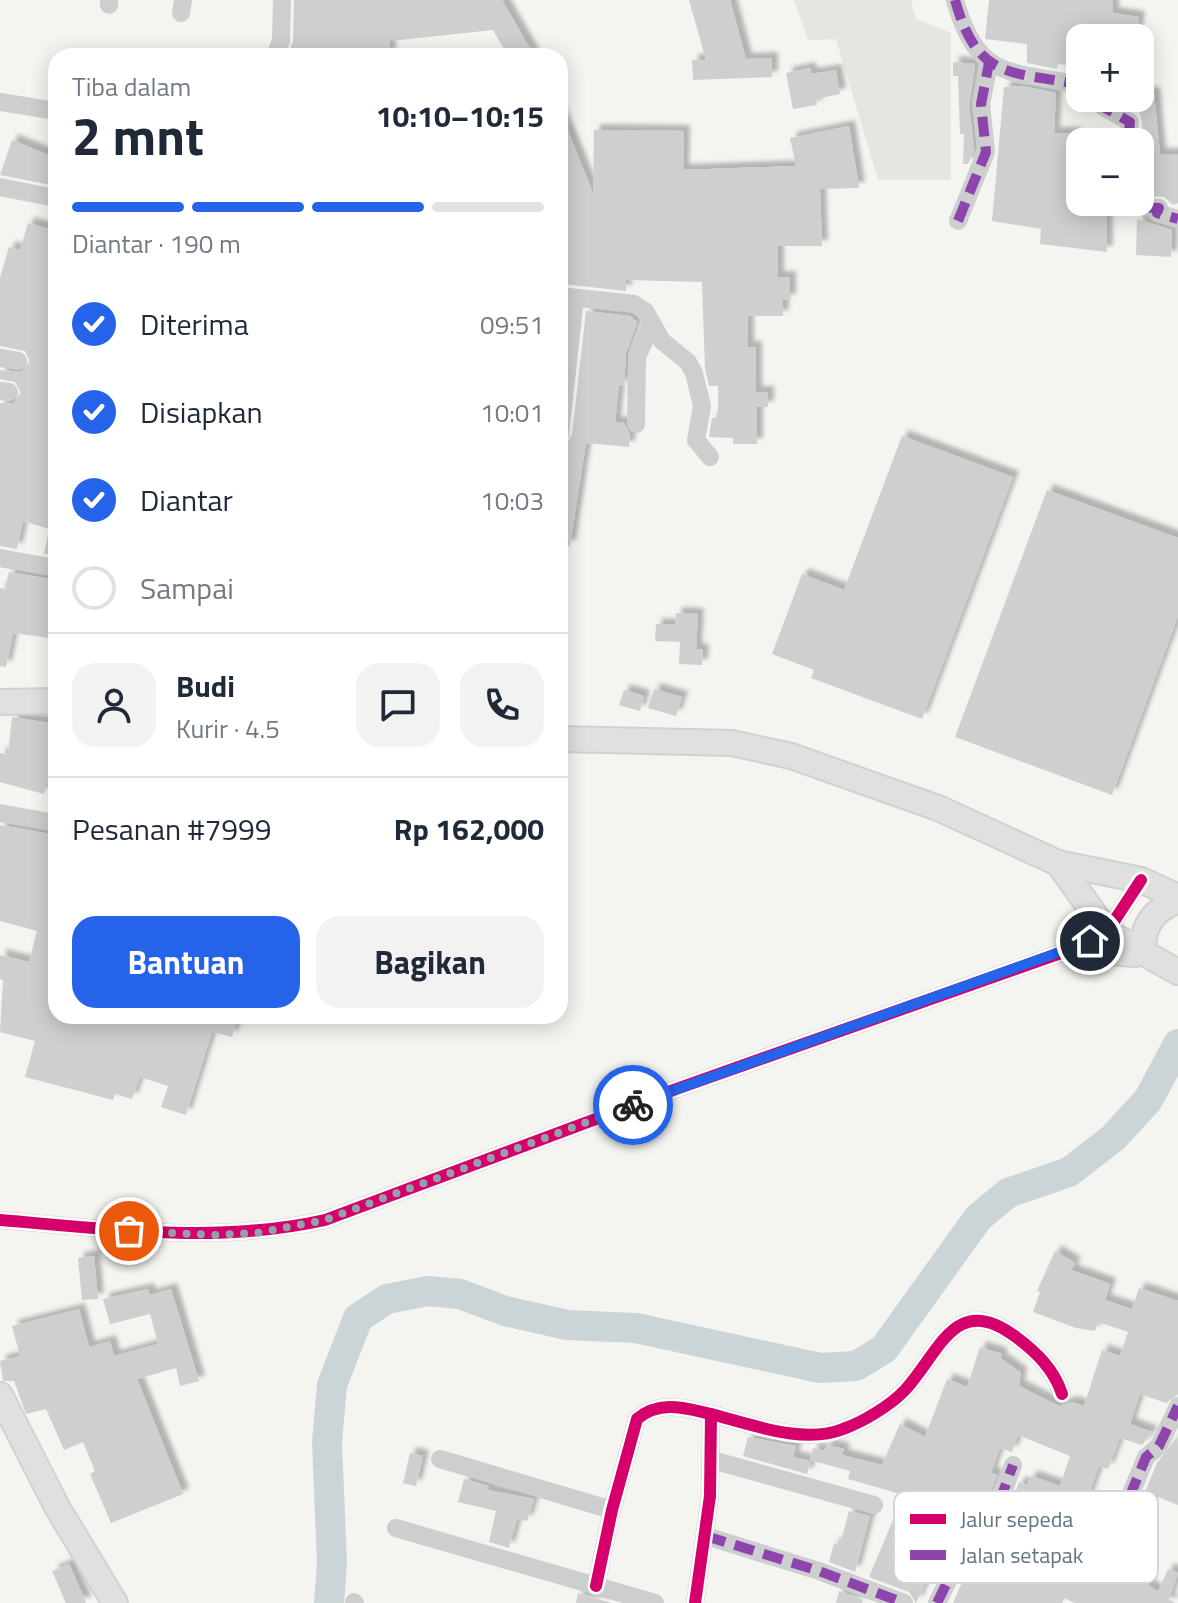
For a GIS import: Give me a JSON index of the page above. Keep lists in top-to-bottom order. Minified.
{"legend":["Jalur sepeda","Jalan setapak"],"page":{"map_buttons":["+","−"],"heading":["2 mnt","Tiba dalam","10:10–10:15"],"panel":["Budi","Kurir · 4.5","Pesanan #7999","Rp 162,000"],"bar":"Diantar · 190 m","list":[["Diterima","09:51"],["Disiapkan","10:01"],["Diantar","10:03"],"Sampai"],"buttons":["Bantuan","Bagikan"]}}
